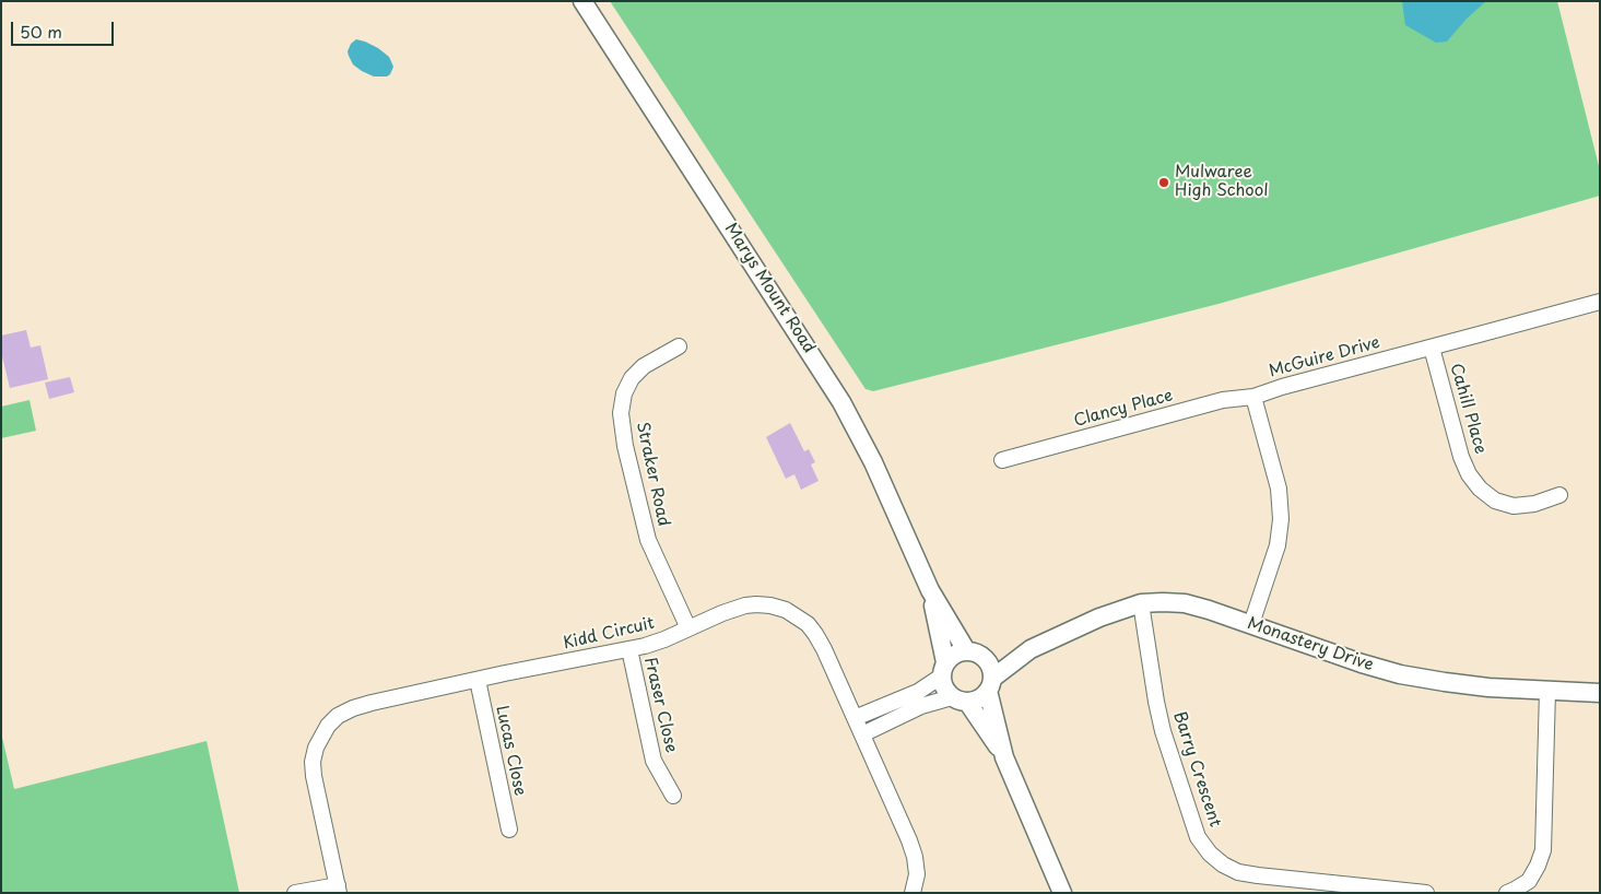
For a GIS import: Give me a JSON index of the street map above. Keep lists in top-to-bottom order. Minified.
{"streets":{"street":["Marys Mount Road","McGuire Drive","Clancy Place","Cahill Place","Straker Road","Kidd Circuit","Monastery Drive","Fraser Close","Lucas Close","Barry Crescent"]},"crossings":[["Marys Mount Road","Monastery Drive"],["McGuire Drive","Clancy Place"],["McGuire Drive","Cahill Place"],["McGuire Drive","Monastery Drive"],["Straker Road","Kidd Circuit"],["Kidd Circuit","Fraser Close"],["Kidd Circuit","Lucas Close"],["Monastery Drive","Barry Crescent"]],"places":["Mulwaree High School"],"scale_bar":"50 m"}
